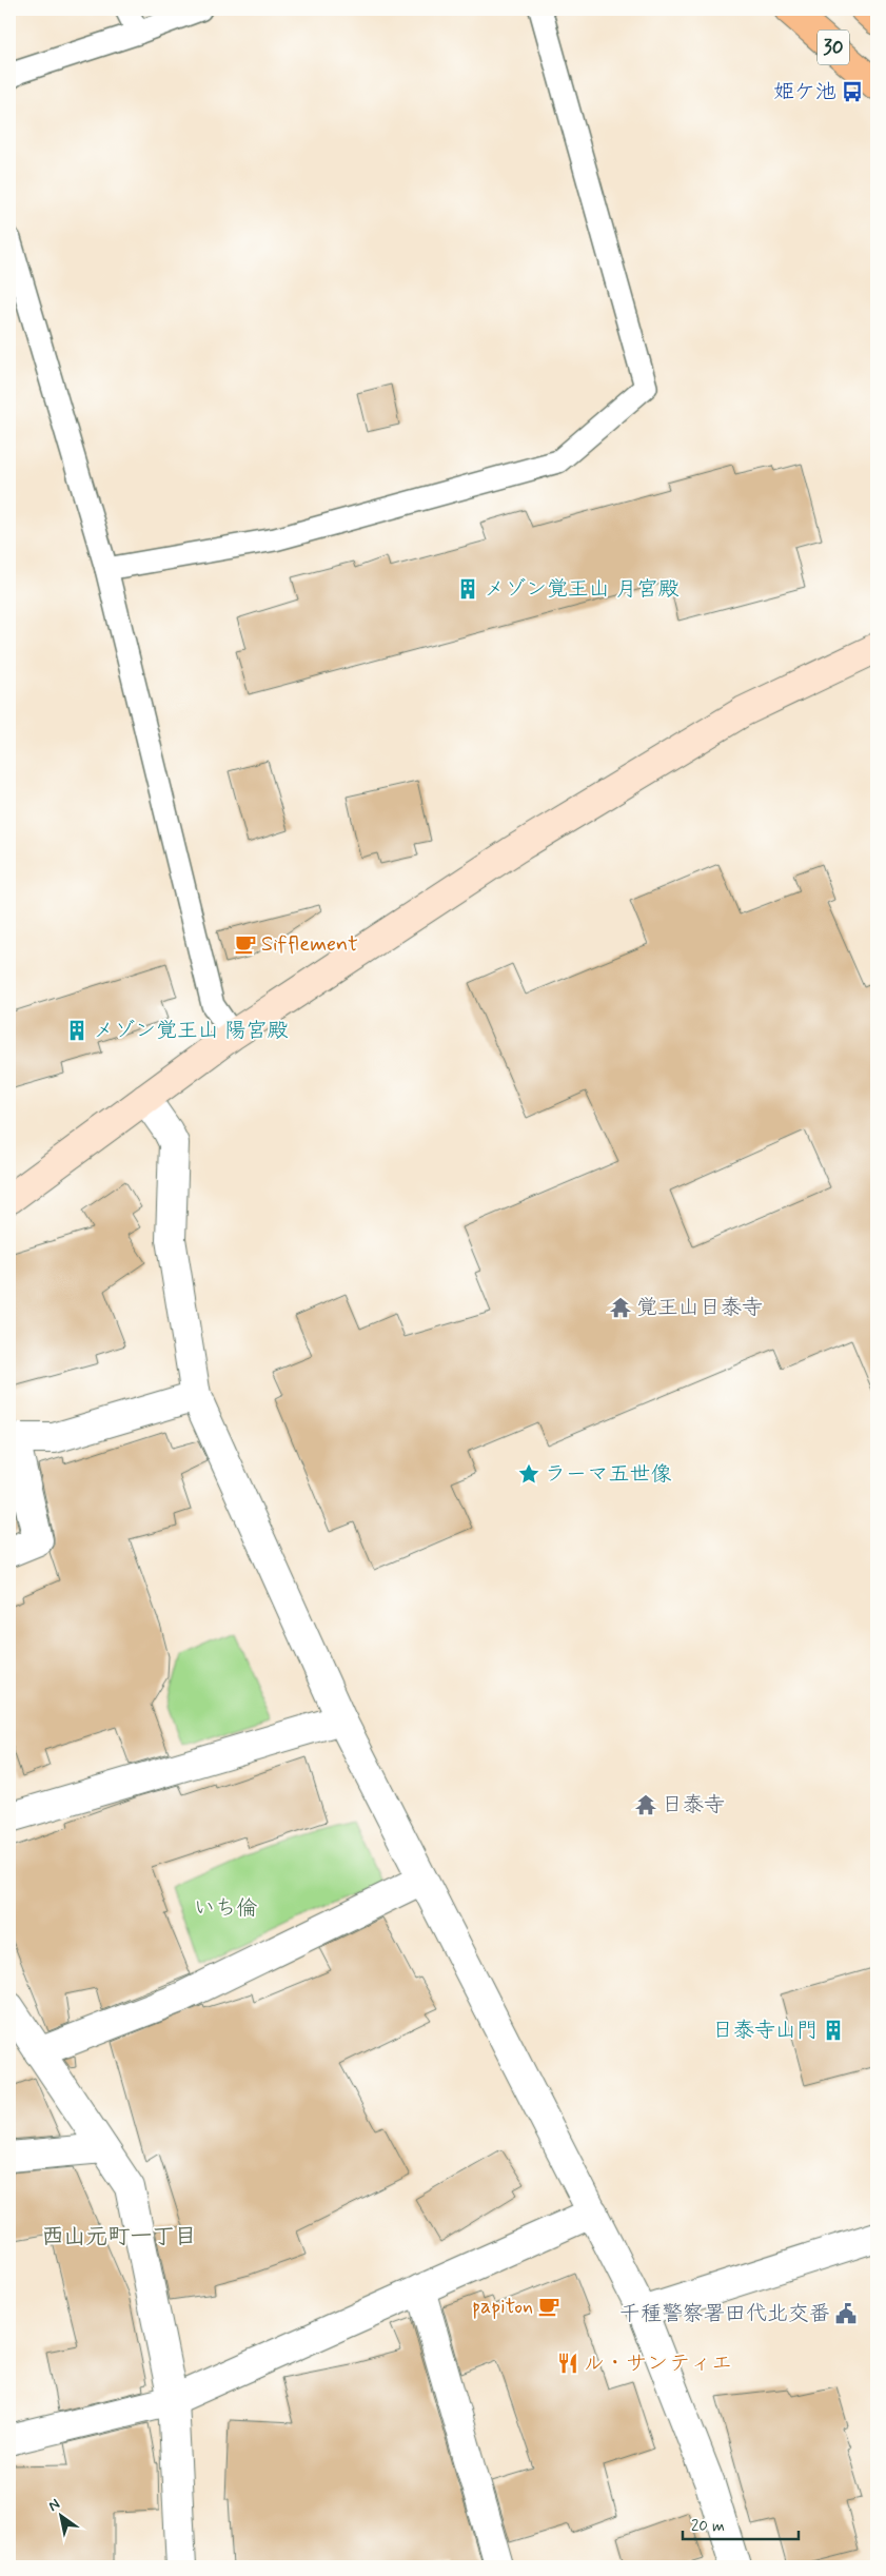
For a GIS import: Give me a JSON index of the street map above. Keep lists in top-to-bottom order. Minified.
{"streets":{"main road":["30"]},"districts":["西山元町一丁目"],"parks":["いち倫"],"places":{"bus stop":["姫ケ池"],"building":["メゾン覚王山 月宮殿","メゾン覚王山 陽宮殿","日泰寺山門"],"cafe":["Sifflement","papiton"],"temple":["覚王山日泰寺","日泰寺"],"place":["ラーマ五世像"],"public building":["千種警察署田代北交番"],"restaurant":["ル・サンティエ"]},"scale_bar":"20 m","north":"top left"}
